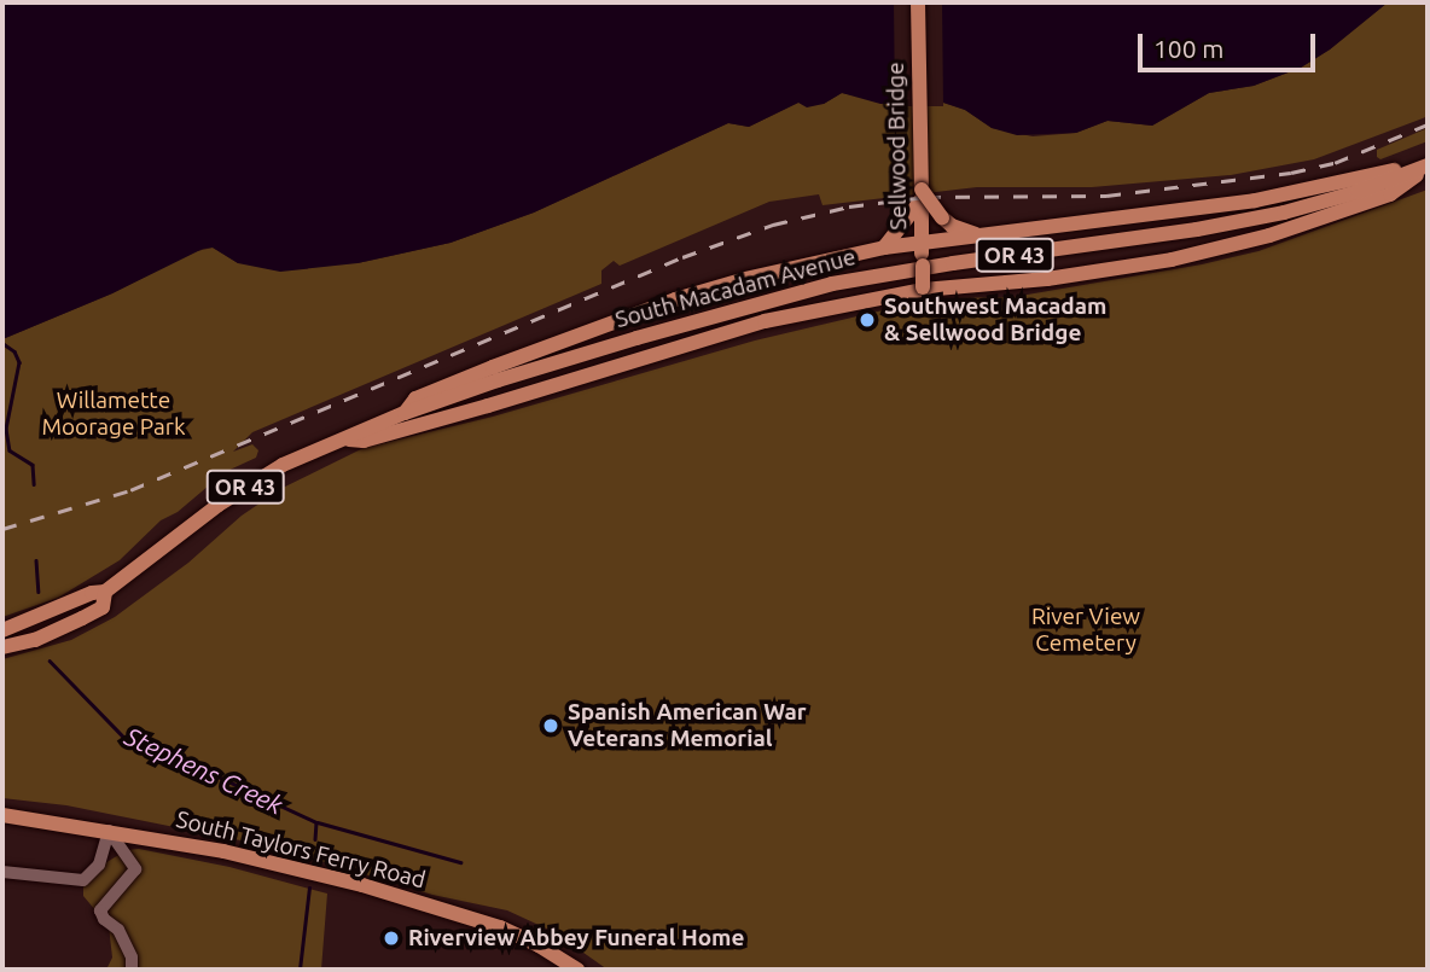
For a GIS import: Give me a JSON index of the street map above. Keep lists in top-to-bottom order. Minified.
{"streets":{"main road":["Sellwood Bridge","OR 43","South Macadam Avenue","South Taylors Ferry Road"]},"water":["Stephens Creek"],"parks":["Willamette Moorage Park","River View Cemetery"],"places":["Southwest Macadam & Sellwood Bridge","Spanish American War Veterans Memorial","Riverview Abbey Funeral Home"],"scale_bar":"100 m"}
